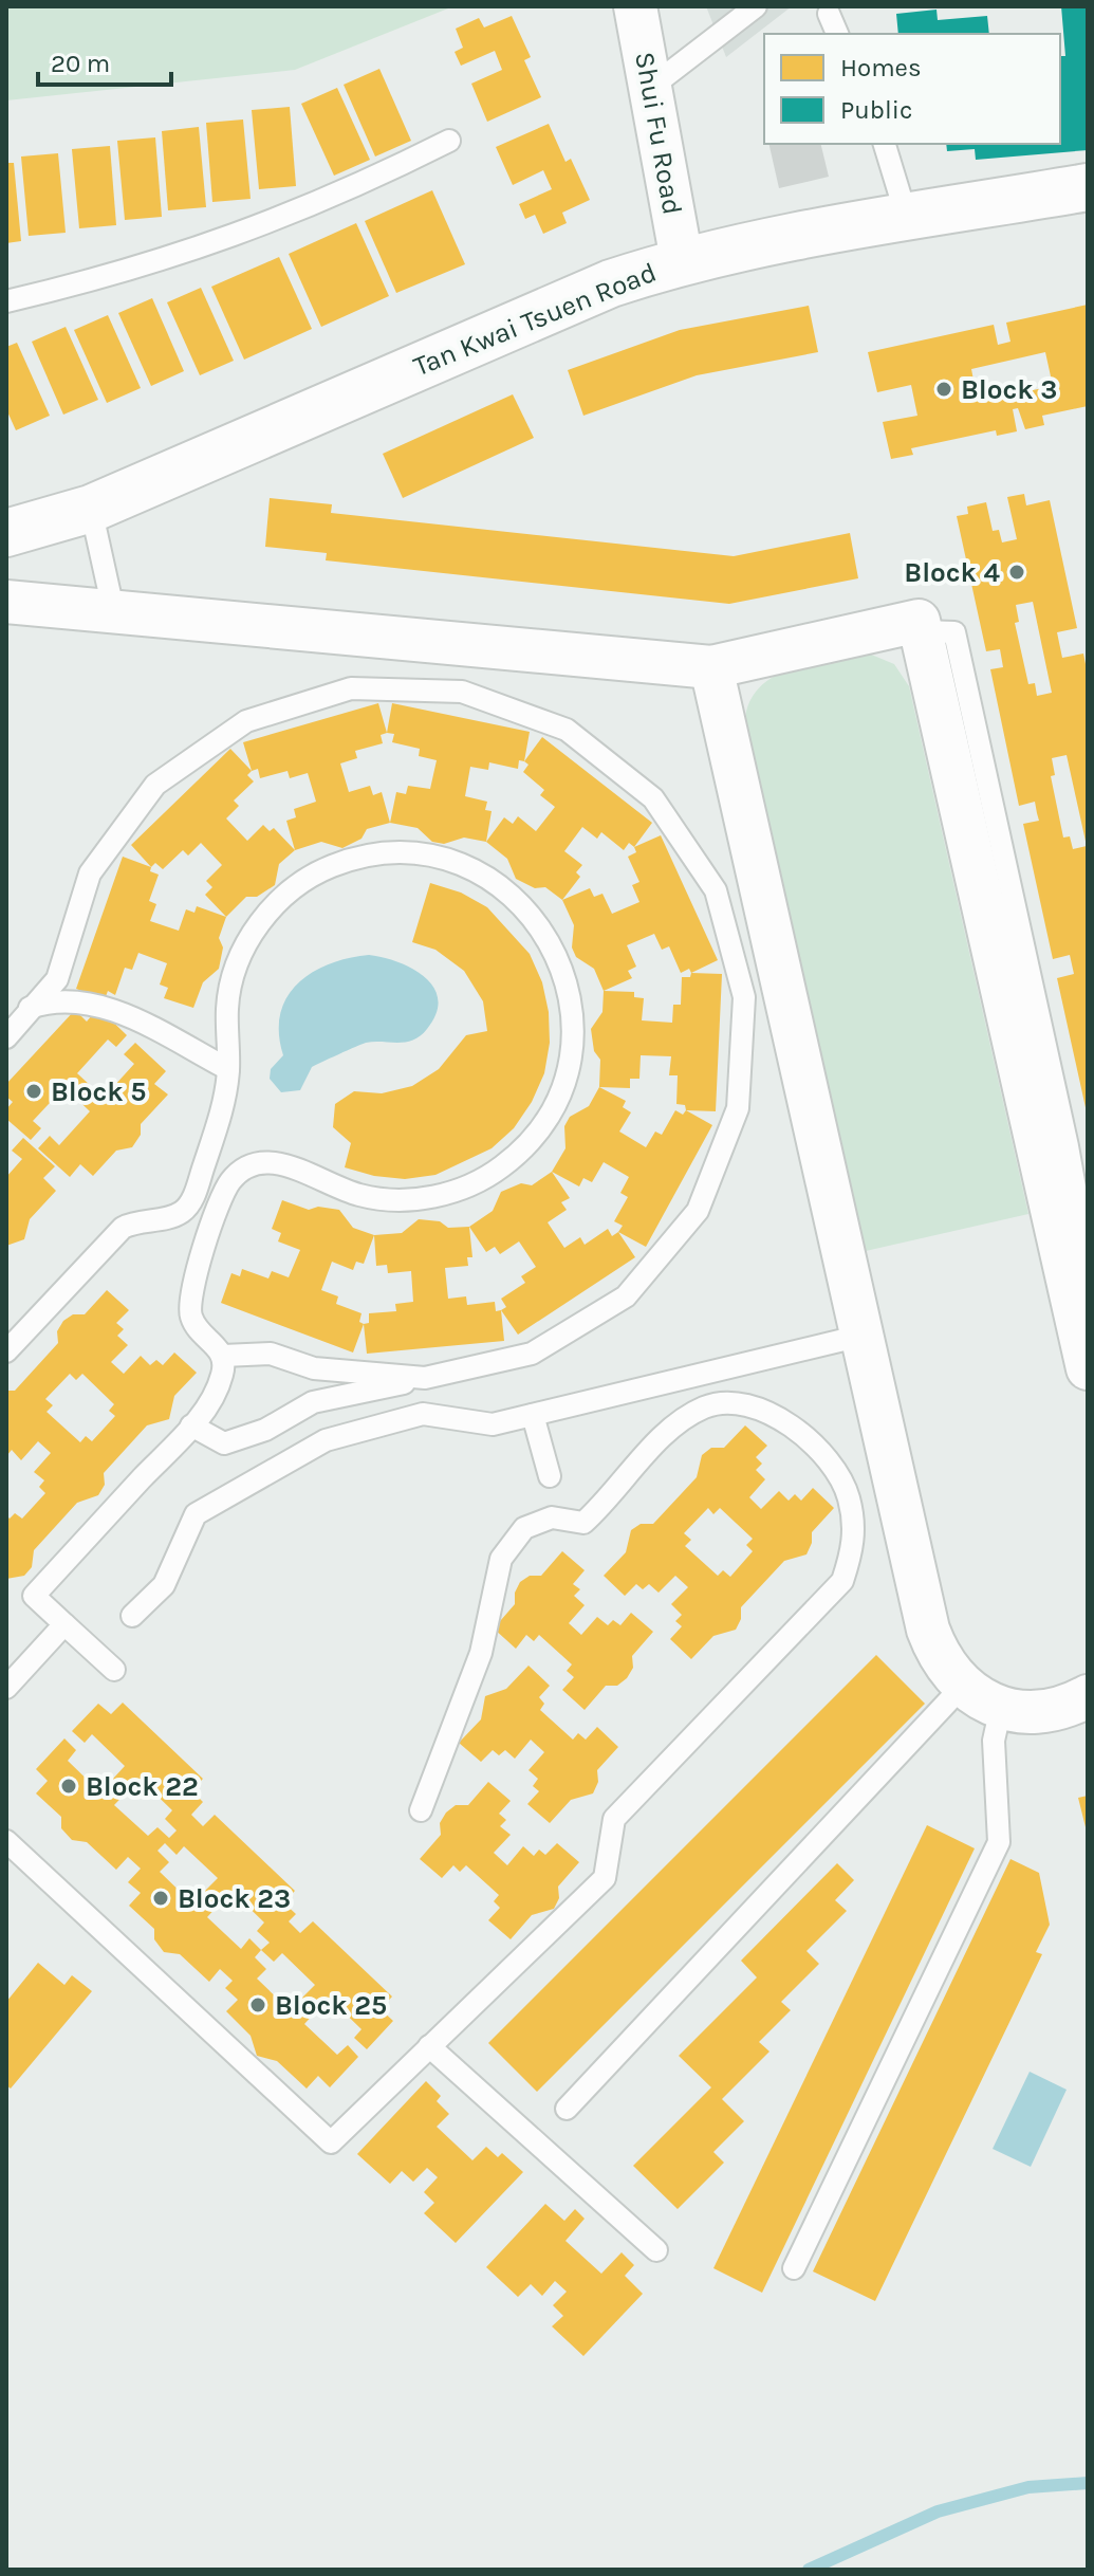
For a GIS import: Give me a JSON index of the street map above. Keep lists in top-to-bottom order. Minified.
{"streets":{"street":["Shui Fu Road","Tan Kwai Tsuen Road"]},"crossings":[["Shui Fu Road","Tan Kwai Tsuen Road"]],"places":["Block 3","Block 4","Block 5","Block 22","Block 23","Block 25"],"legend":["Homes","Public"],"scale_bar":"20 m"}
